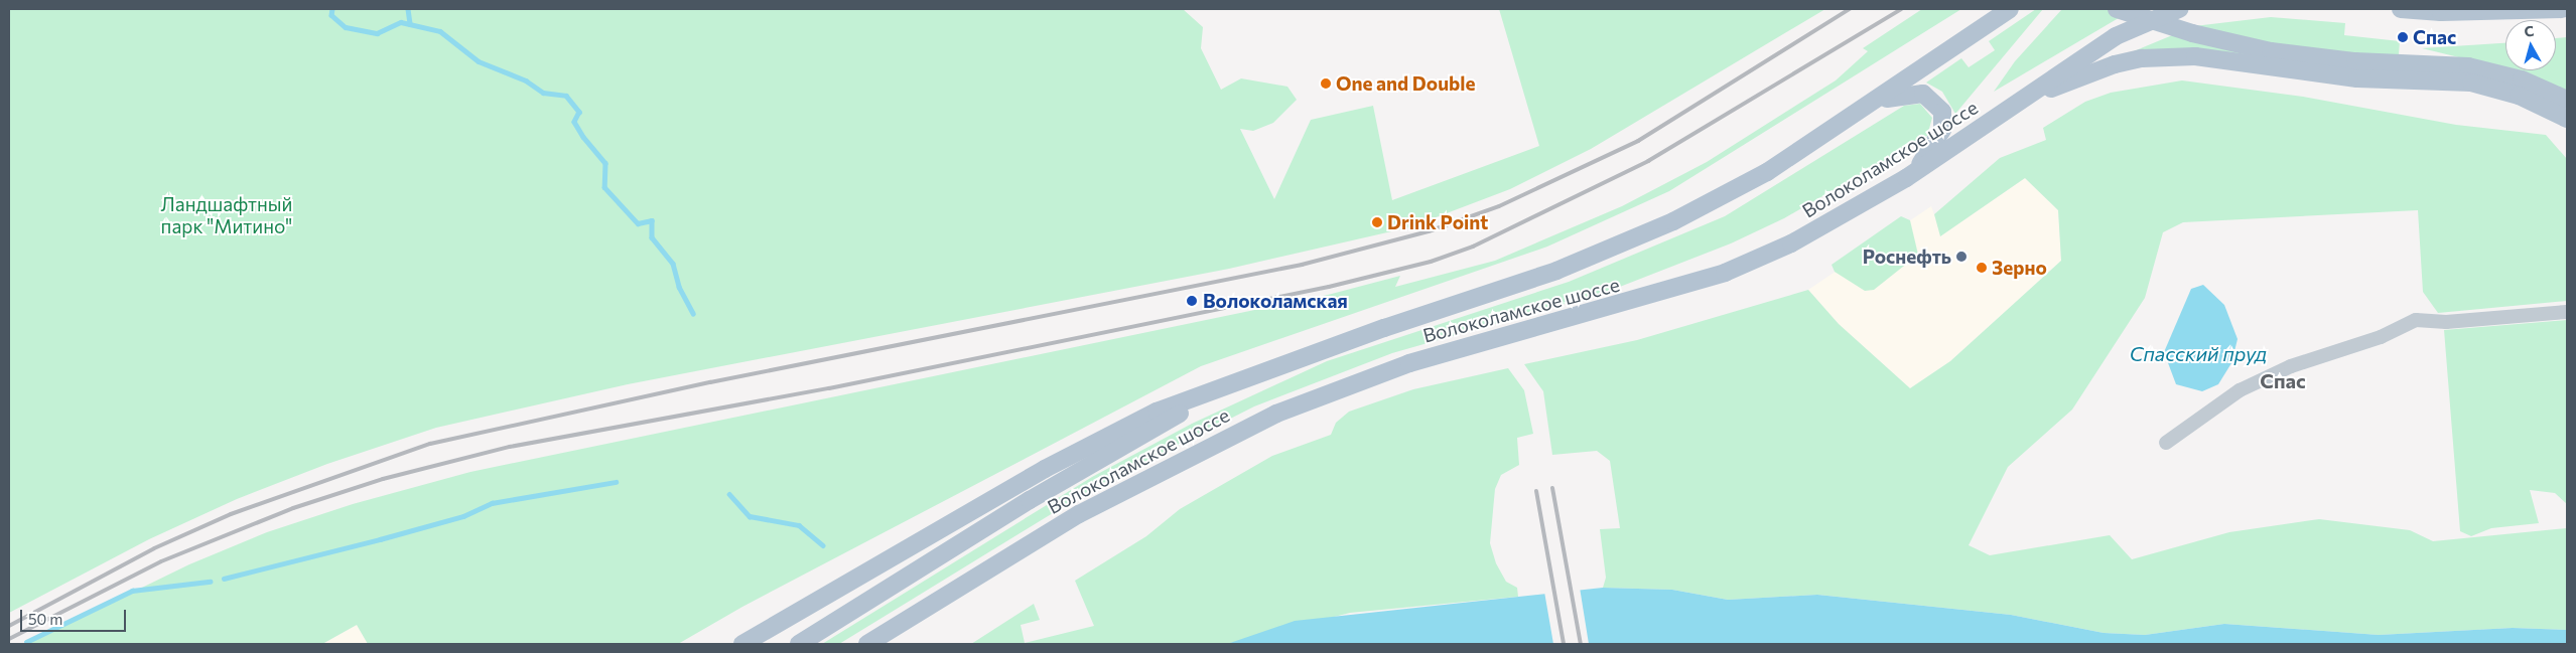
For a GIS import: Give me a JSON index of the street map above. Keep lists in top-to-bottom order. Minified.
{"streets":{"main road":["Волоколамское шоссе"]},"districts":["Спас"],"water":["Спасский пруд"],"parks":["Ландшафтный парк \"Митино\""],"places":["Спас","One and Double","Drink Point","Роснефть","Зерно","Волоколамская"],"scale_bar":"50 m","north":"top"}
